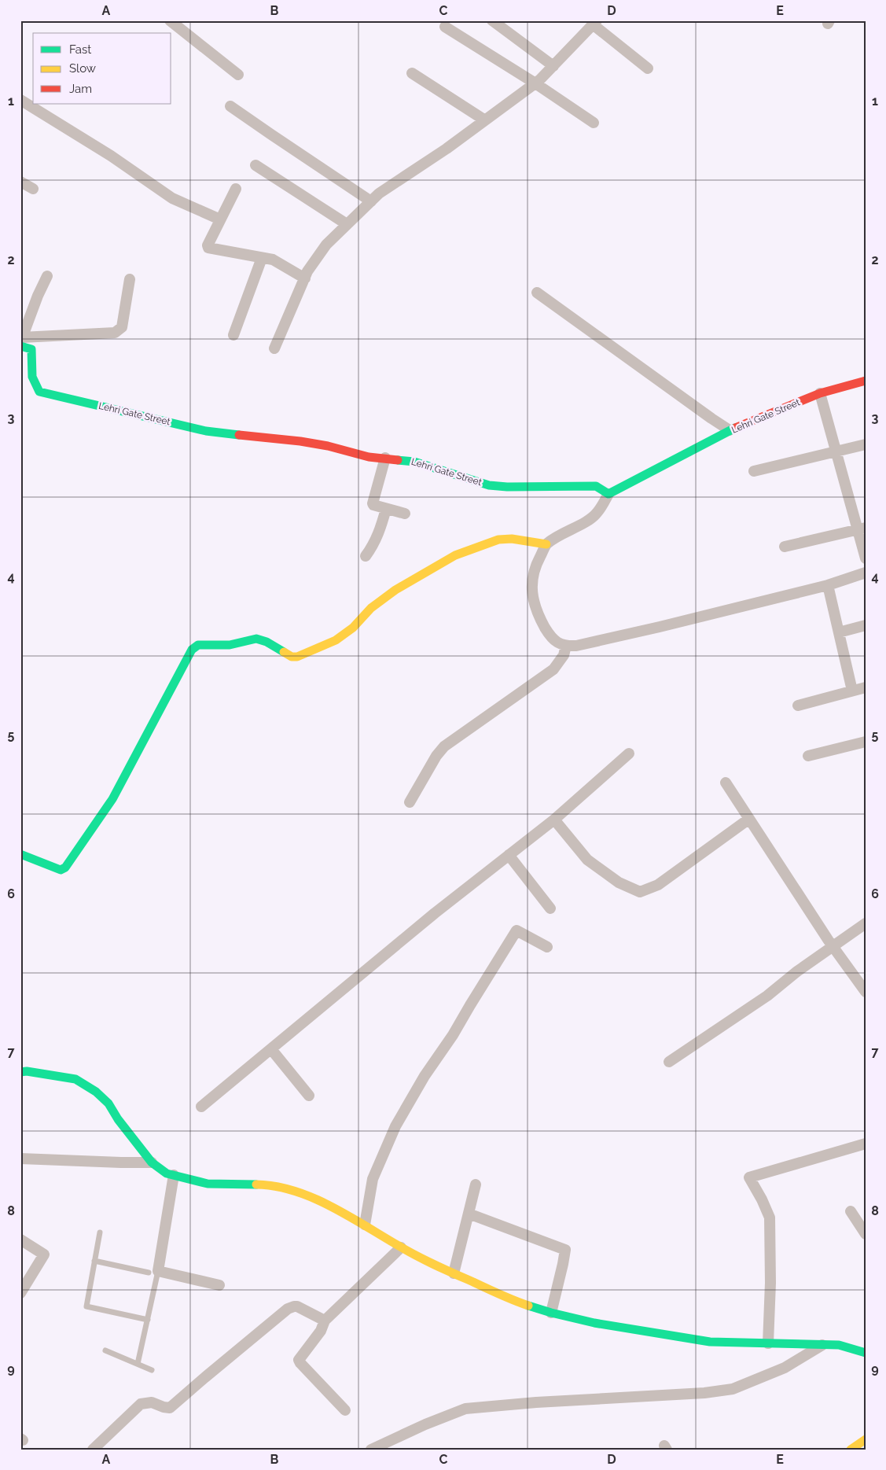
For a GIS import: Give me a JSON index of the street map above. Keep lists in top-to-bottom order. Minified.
{"streets":{"street":["Lehri Gate Street"]},"legend":["Fast","Slow","Jam"],"grid":{"columns":["A","B","C","D","E"],"rows":["1","2","3","4","5","6","7","8","9"]}}
